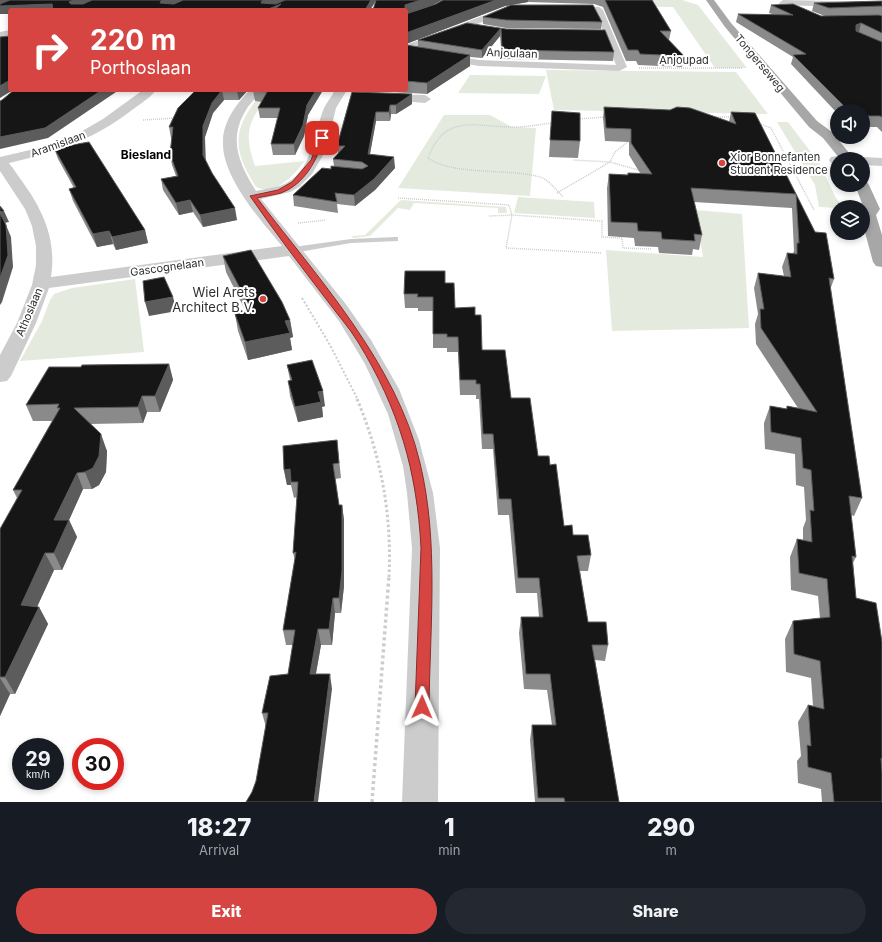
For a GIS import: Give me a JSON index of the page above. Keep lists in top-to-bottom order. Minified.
{"streets":{"main road":["Tongerseweg"],"street":["Anjoulaan","Aramislaan","Gascognelaan","Athoslaan"],"path":["Anjoupad"]},"crossings":[["Anjoulaan","Anjoupad"],["Aramislaan","Athoslaan"],["Gascognelaan","Athoslaan"]],"districts":["Biesland"],"places":["Xior Bonnefanten Student Residence","Wiel Arets Architect B.V."],"page":{"turn":["220 m","Porthoslaan"],"speed":"29 km/h","limit":"30","eta":["18:27","Arrival","1","min","290","m"],"buttons":["Exit","Share"]}}
